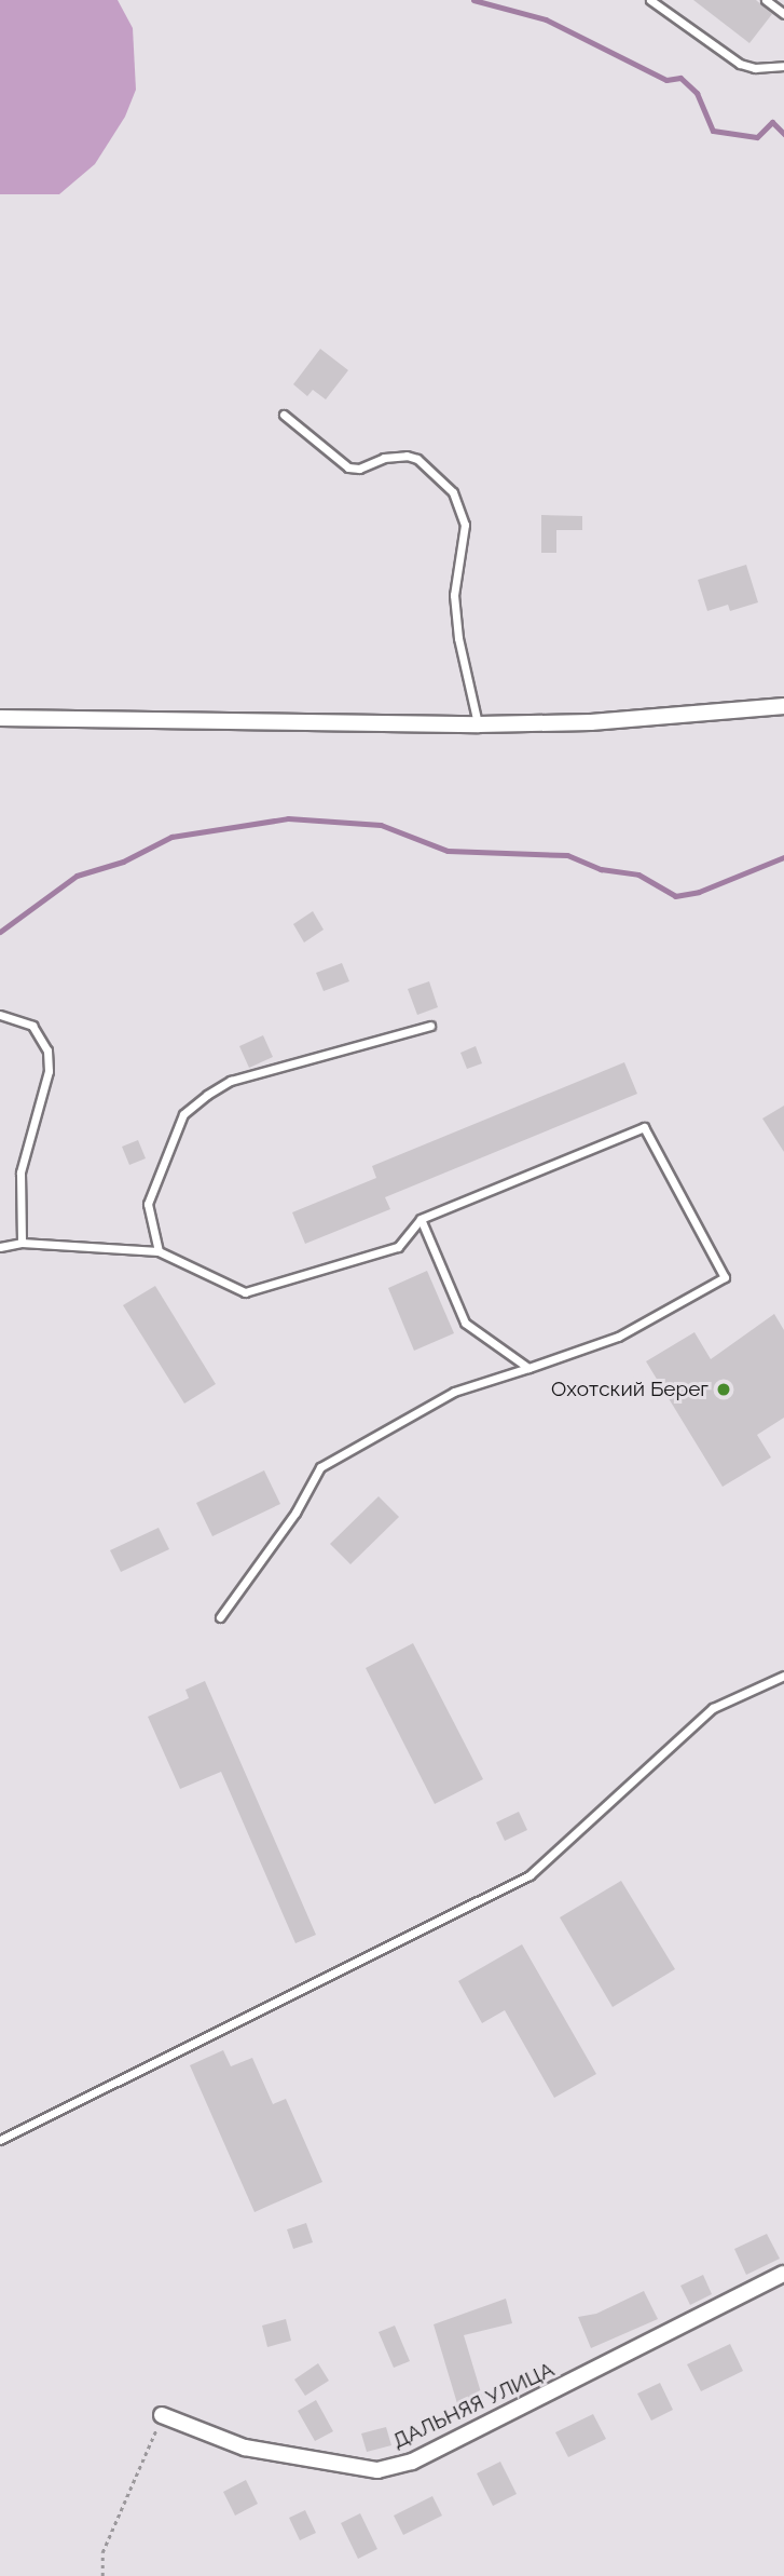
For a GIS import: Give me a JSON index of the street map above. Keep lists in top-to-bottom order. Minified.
{"streets":{"street":["ДАЛЬНЯЯ УЛИЦА"]},"places":["Охотский Берег"]}
